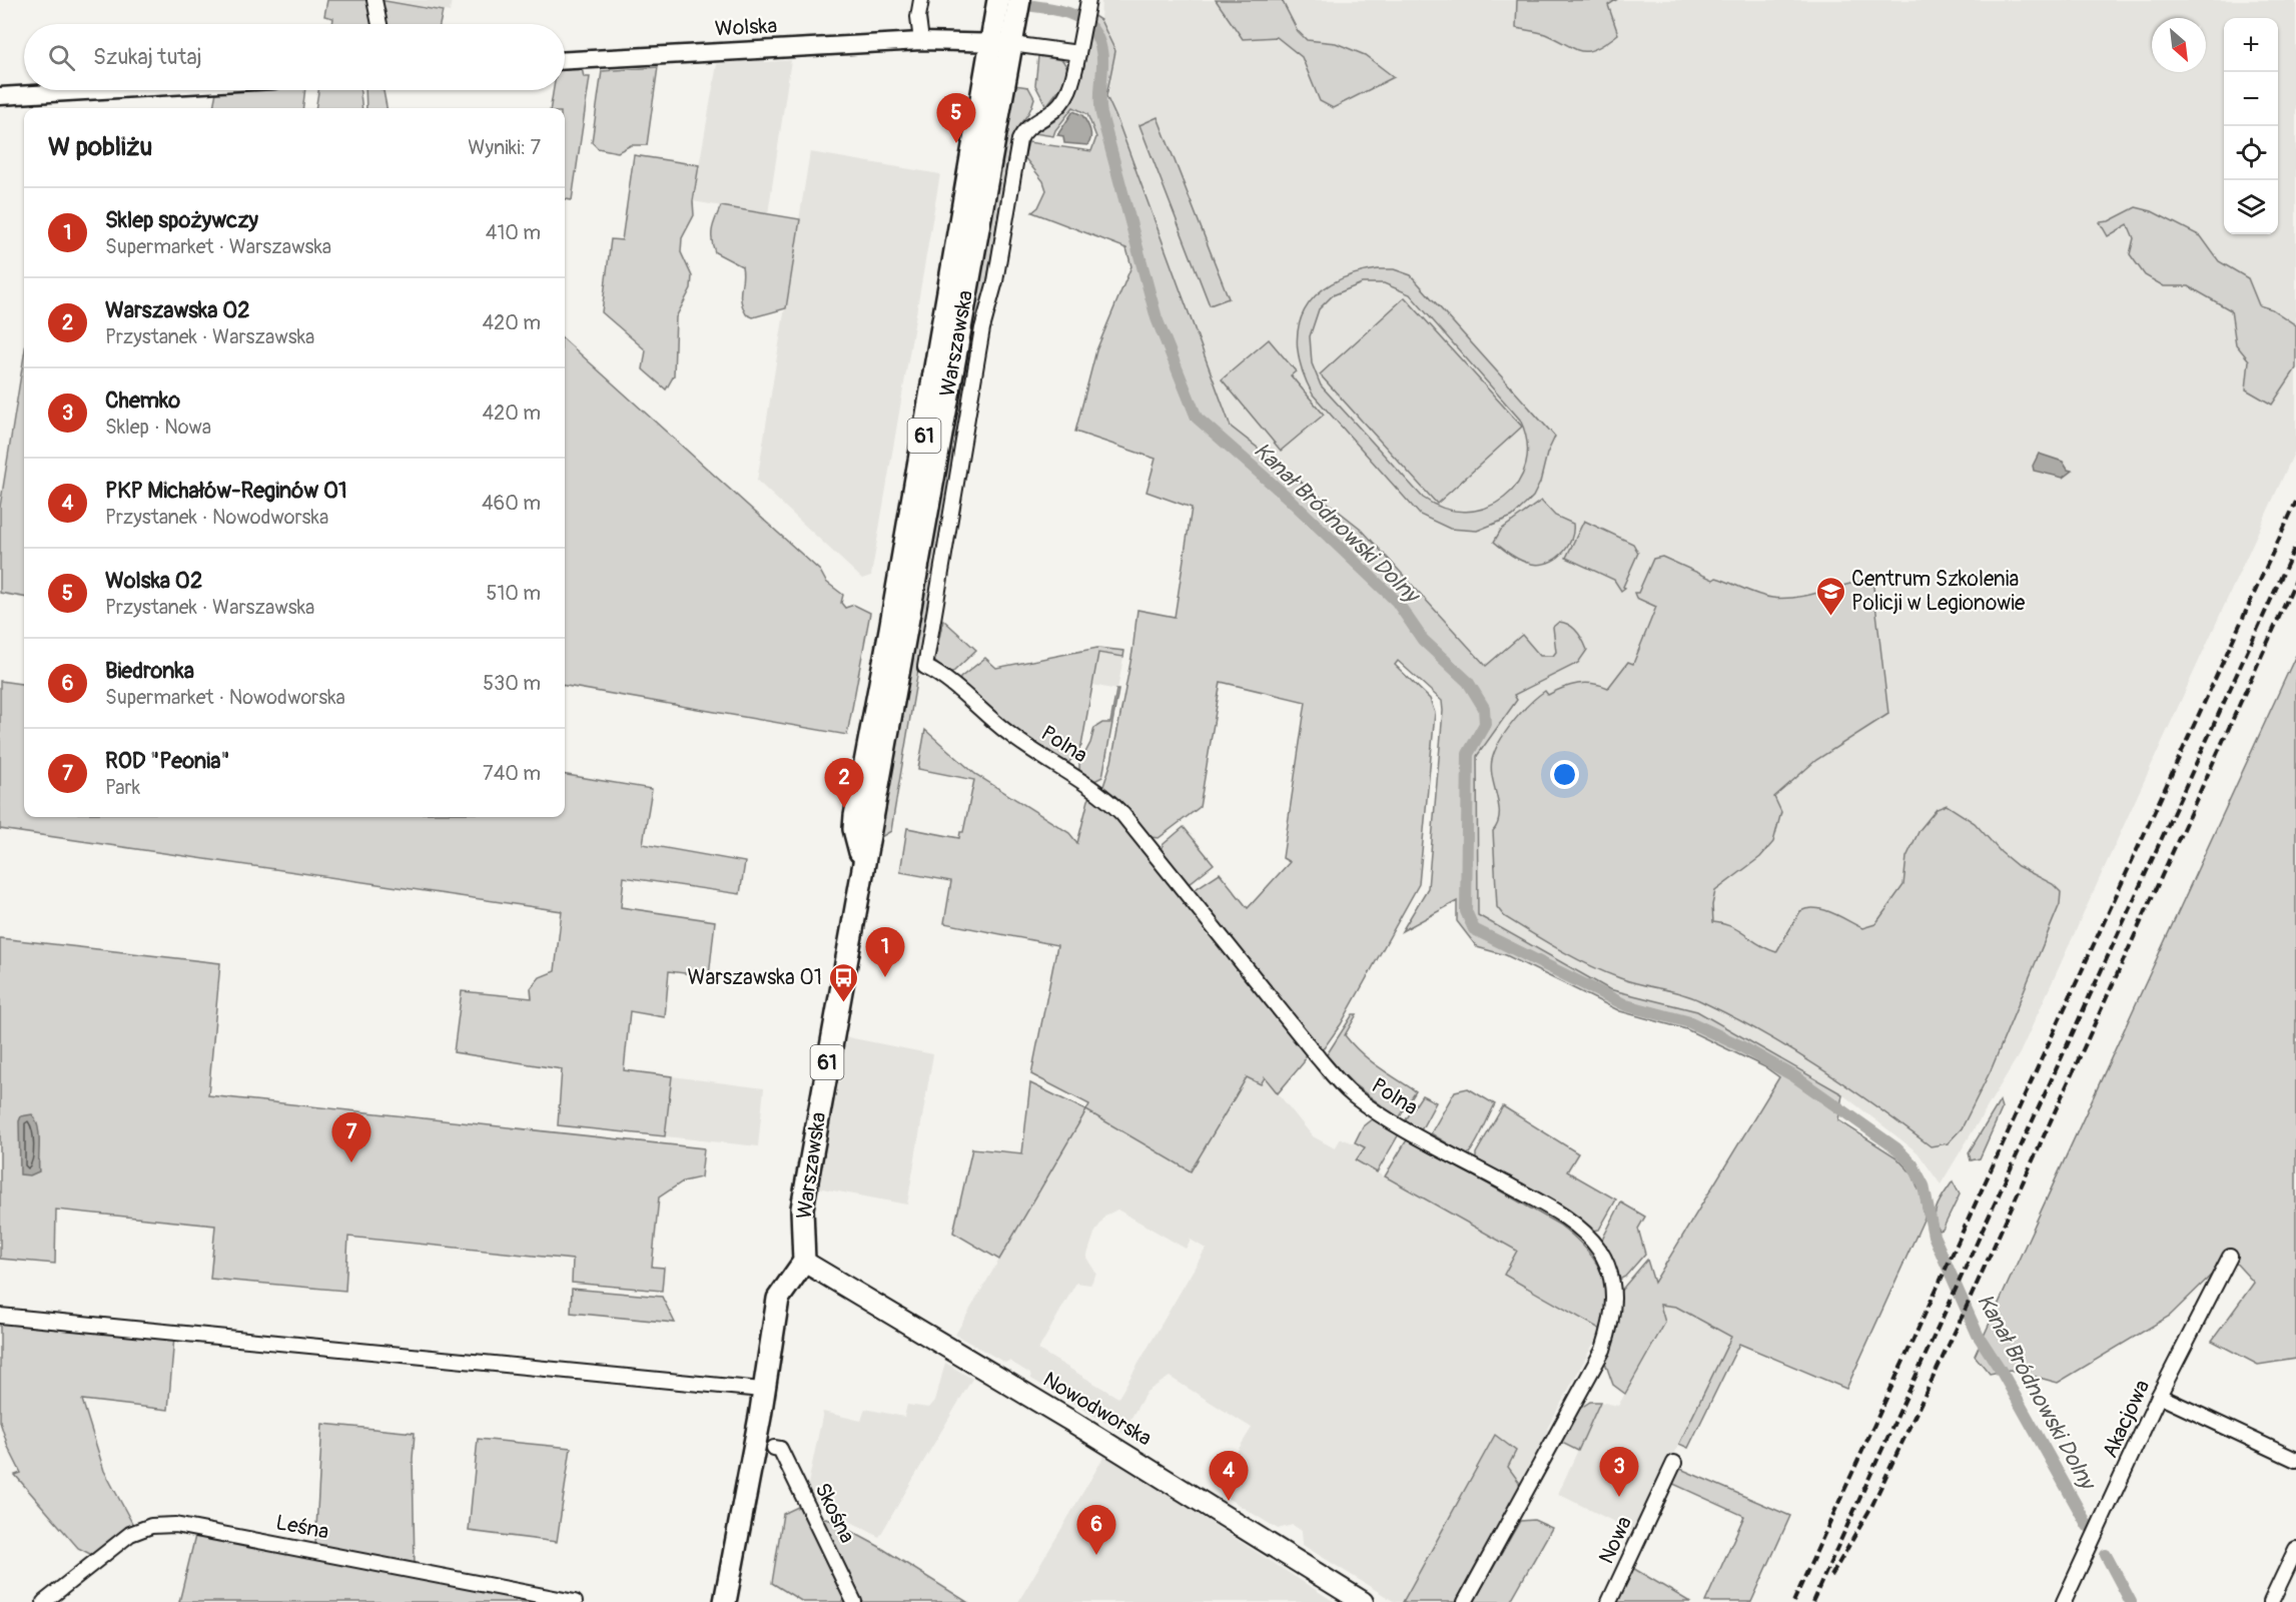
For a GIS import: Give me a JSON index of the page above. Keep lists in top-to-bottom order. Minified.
{"streets":{"main road":["Warszawska","61","Nowodworska"],"street":["Wolska","Polna","Akacjowa","Skośna","Leśna","Nowa"]},"crossings":[["Wolska","Warszawska"],["Warszawska","Nowodworska"]],"water":["Kanał Bródnowski Dolny"],"places":{"school or university":["Centrum Szkolenia Policji w Legionowie"],"bus stop":["Warszawska 01"]},"north":"bottom right","page":{"map_buttons":["+","−"],"search":"Szukaj tutaj","pins":["5","2","1","7","3","4","6"],"heading":["W pobliżu","Wyniki: 7"],"list":[{"mark":"1","name":"Sklep spożywczy","note":"Supermarket · Warszawska","value":"410 m"},{"mark":"2","name":"Warszawska 02","note":"Przystanek · Warszawska","value":"420 m"},{"mark":"3","name":"Chemko","note":"Sklep · Nowa","value":"420 m"},{"mark":"4","name":"PKP Michałów-Reginów 01","note":"Przystanek · Nowodworska","value":"460 m"},{"mark":"5","name":"Wolska 02","note":"Przystanek · Warszawska","value":"510 m"},{"mark":"6","name":"Biedronka","note":"Supermarket · Nowodworska","value":"530 m"},{"mark":"7","name":"ROD \"Peonia\"","note":"Park","value":"740 m"}]}}
